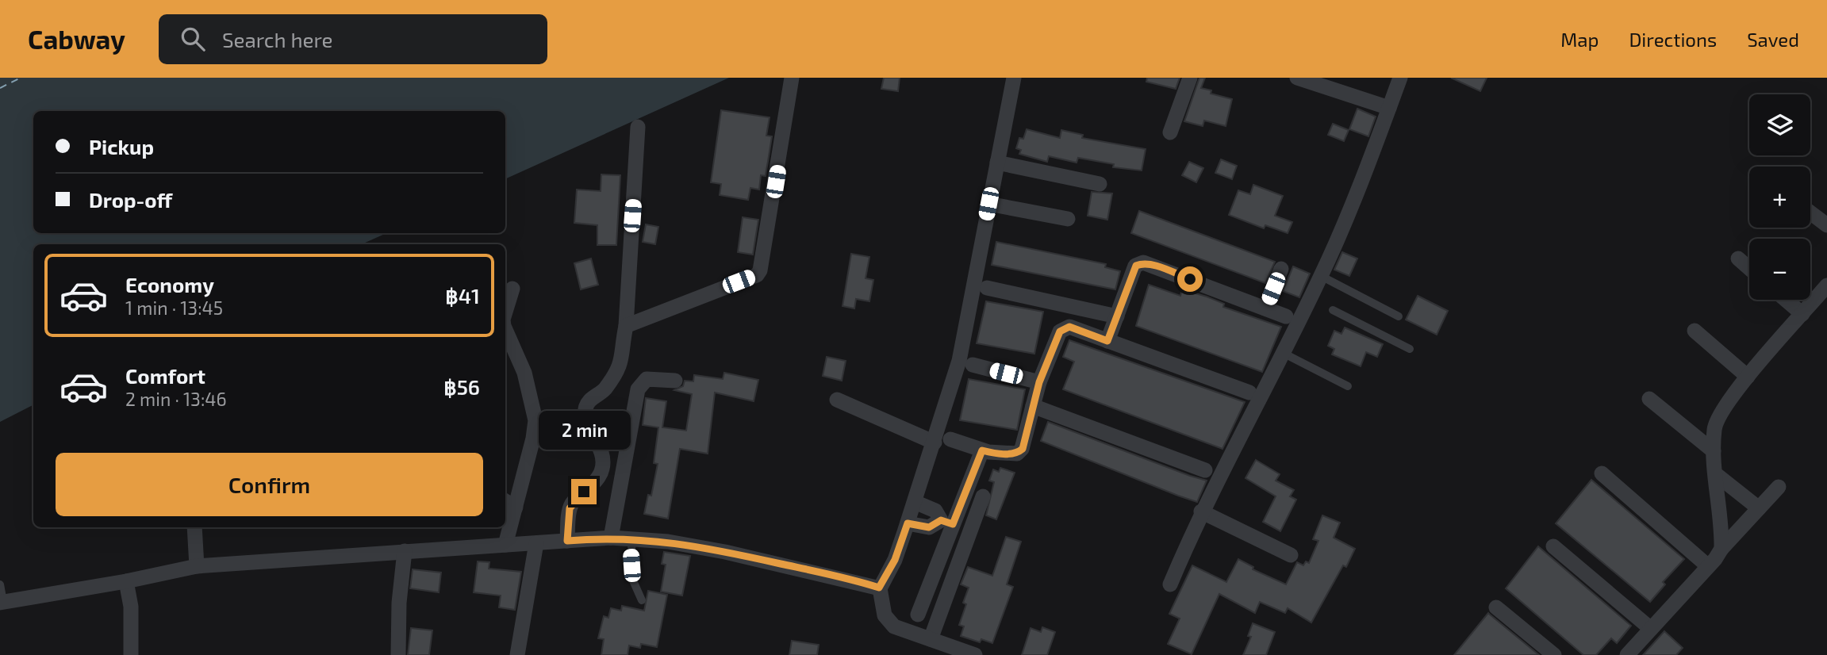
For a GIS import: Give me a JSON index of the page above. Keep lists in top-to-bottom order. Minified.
{"page":{"header":"Cabway","search":"Search here","nav":["Map","Directions","Saved"],"map_buttons":["+","−"],"banner":["Pickup","Drop-off"],"list":[{"name":"Economy","note":"1 min · 13:45","value":"฿41"},{"name":"Comfort","note":"2 min · 13:46","value":"฿56"}],"bubble":"2 min","buttons":"Confirm"}}
